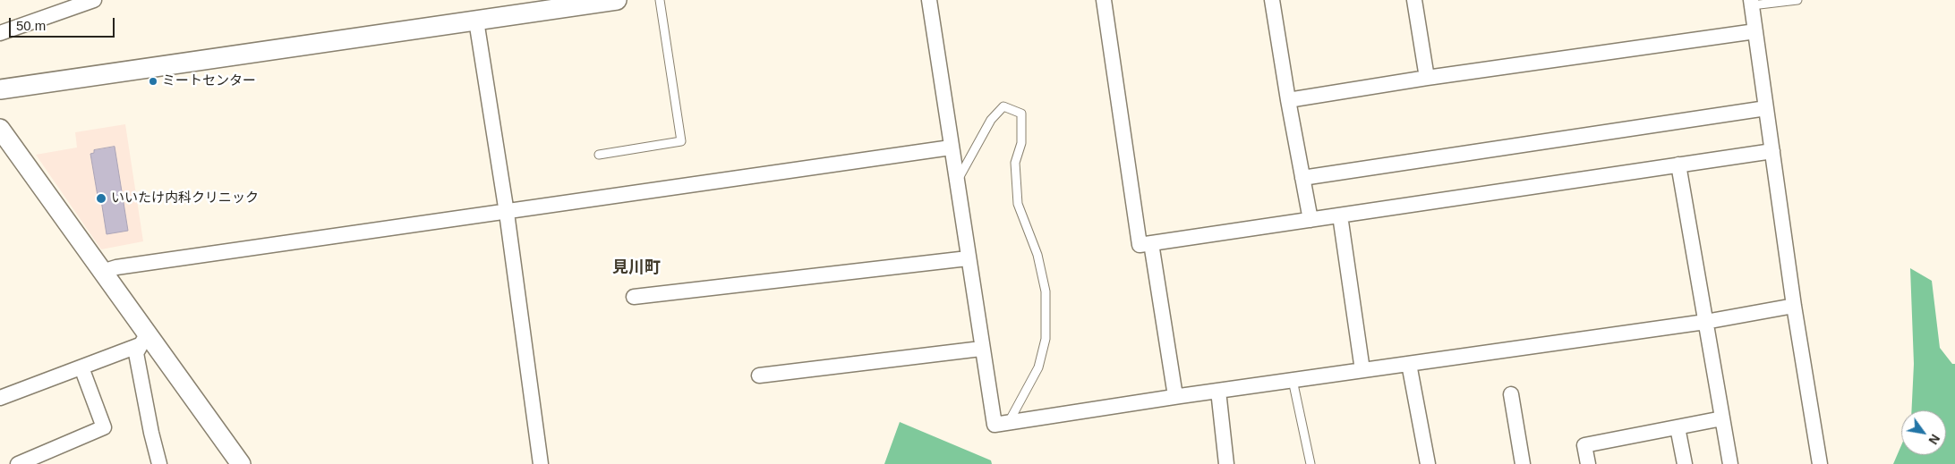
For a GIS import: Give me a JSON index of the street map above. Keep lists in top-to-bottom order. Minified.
{"districts":["見川町"],"places":["ミートセンター","いいたけ内科クリニック"],"scale_bar":"50 m","north":"bottom right"}
